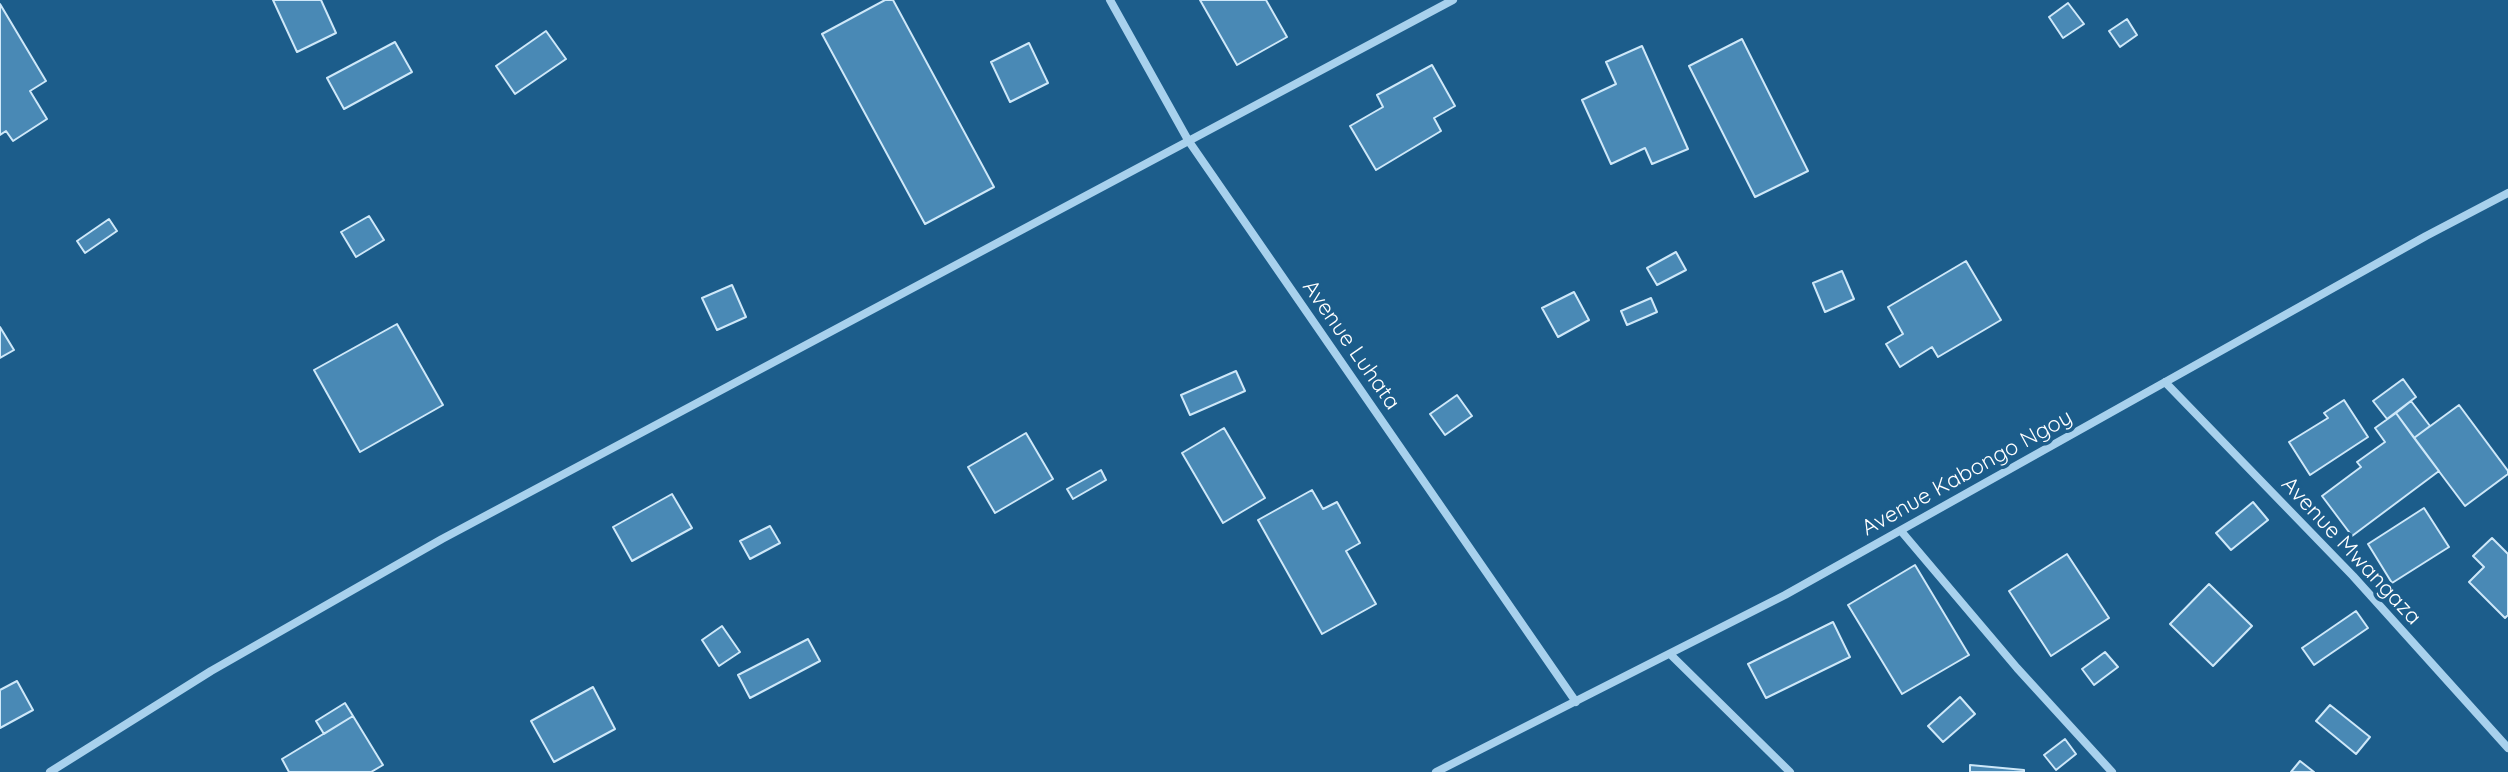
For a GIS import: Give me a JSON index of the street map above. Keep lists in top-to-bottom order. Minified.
{"streets":{"street":["Avenue Luhata","Avenue Kabongo Ngoy","Avenue Mwangaza"]},"crossings":[["Avenue Luhata","Avenue Kabongo Ngoy"],["Avenue Kabongo Ngoy","Avenue Mwangaza"]]}
